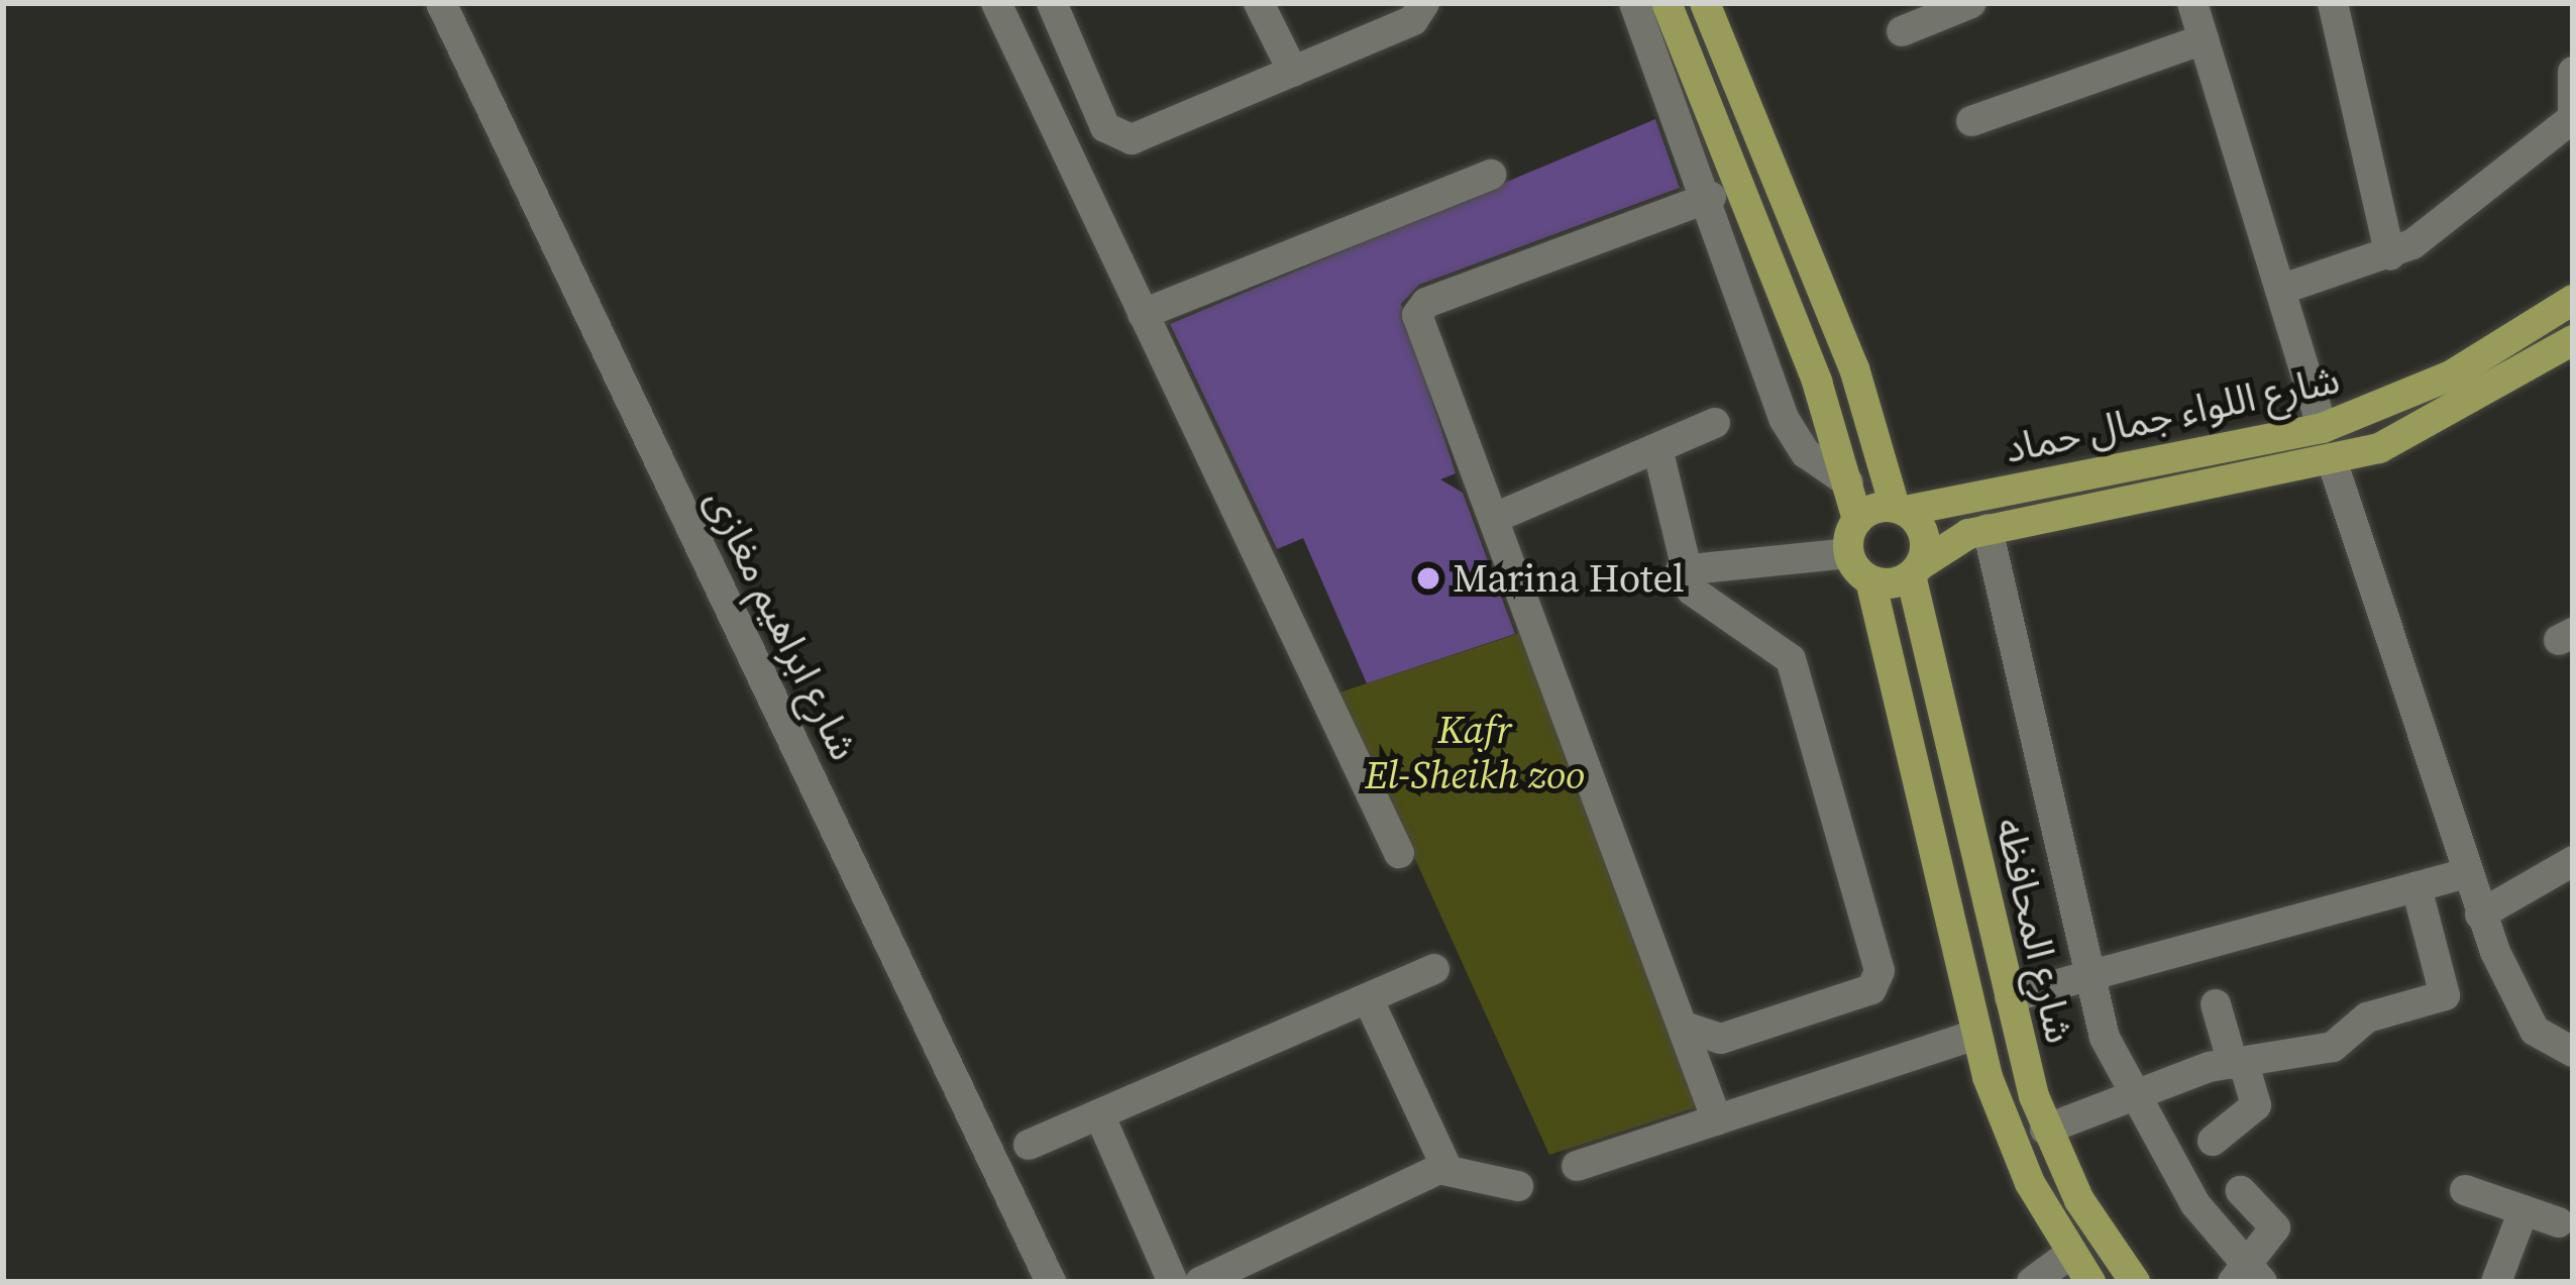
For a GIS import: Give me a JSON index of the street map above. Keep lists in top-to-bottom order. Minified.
{"streets":{"main road":["شارع اللواء جمال حماد","شارع المحافظه"],"street":["شارع ابراهيم مغازى"]},"crossings":[["شارع اللواء جمال حماد","شارع المحافظه"]],"parks":["Kafr El-Sheikh zoo"],"places":["Marina Hotel"]}
